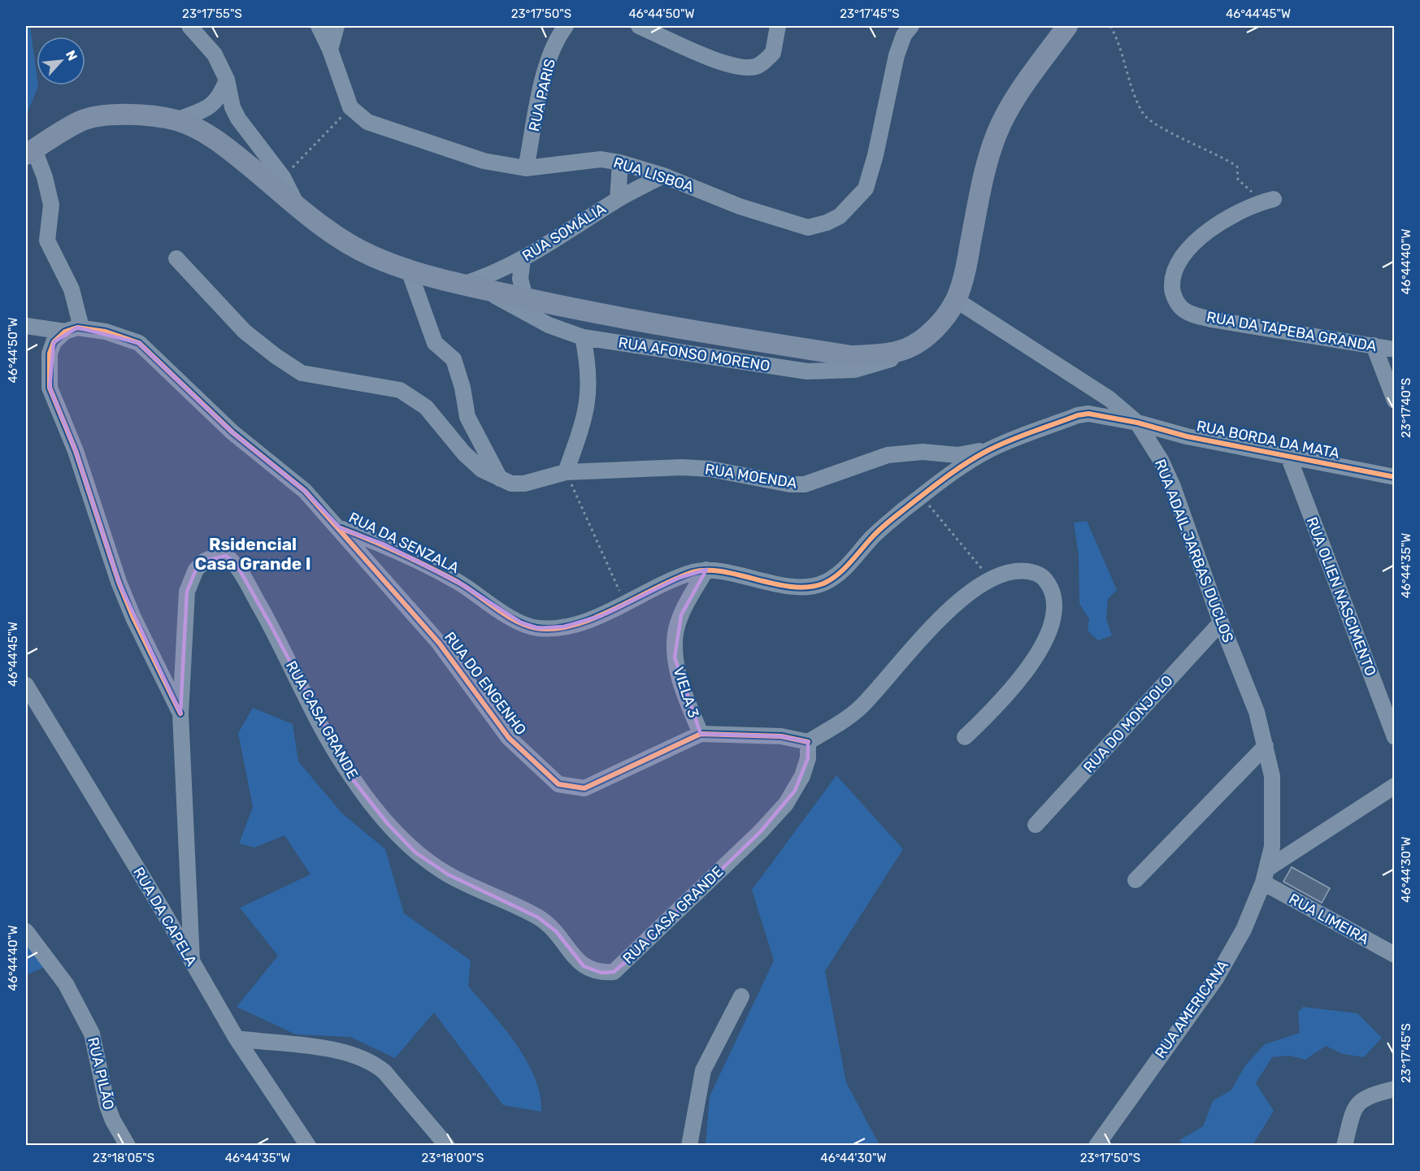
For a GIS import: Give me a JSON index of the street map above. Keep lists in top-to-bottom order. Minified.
{"streets":{"main road":["RUA AFONSO MORENO"],"street":["RUA PARIS","RUA LISBOA","RUA SOMÁLIA","RUA DA TAPEBA GRANDA","RUA BORDA DA MATA","RUA MOENDA","RUA DA SENZALA","RUA ADAIL JARBAS DUCLOS","RUA OLIEN NASCIMENTO","RUA DO ENGENHO","VIELA 3","RUA CASA GRANDE","RUA DO MONJOLO","RUA DA CAPELA","RUA LIMEIRA","RUA AMERICANA","RUA PILÃO"]},"crossings":[["RUA PARIS","RUA LISBOA"],["RUA LISBOA","RUA SOMÁLIA"],["RUA SOMÁLIA","RUA AFONSO MORENO"],["RUA AFONSO MORENO","RUA ADAIL JARBAS DUCLOS"],["RUA BORDA DA MATA","RUA DA SENZALA"],["RUA BORDA DA MATA","RUA ADAIL JARBAS DUCLOS"],["RUA BORDA DA MATA","RUA OLIEN NASCIMENTO"],["RUA MOENDA","RUA DA SENZALA"],["RUA DA SENZALA","RUA ADAIL JARBAS DUCLOS"],["RUA DA SENZALA","RUA DO ENGENHO"],["RUA DA SENZALA","VIELA 3"],["RUA ADAIL JARBAS DUCLOS","RUA DO MONJOLO"],["RUA ADAIL JARBAS DUCLOS","RUA LIMEIRA"],["RUA ADAIL JARBAS DUCLOS","RUA AMERICANA"],["RUA DO ENGENHO","VIELA 3"],["RUA DO ENGENHO","RUA CASA GRANDE"],["RUA CASA GRANDE","RUA DA CAPELA"],["RUA LIMEIRA","RUA AMERICANA"]],"districts":["Rsidencial Casa Grande I"],"north":"top right","coordinates":["23°17'55\"S","23°17'50\"S","46°44'50\"W","23°17'45\"S","46°44'45\"W","46°44'40\"W","23°17'40\"S","46°44'35\"W","46°44'30\"W","23°18'05\"S","23°18'00\"S"]}
